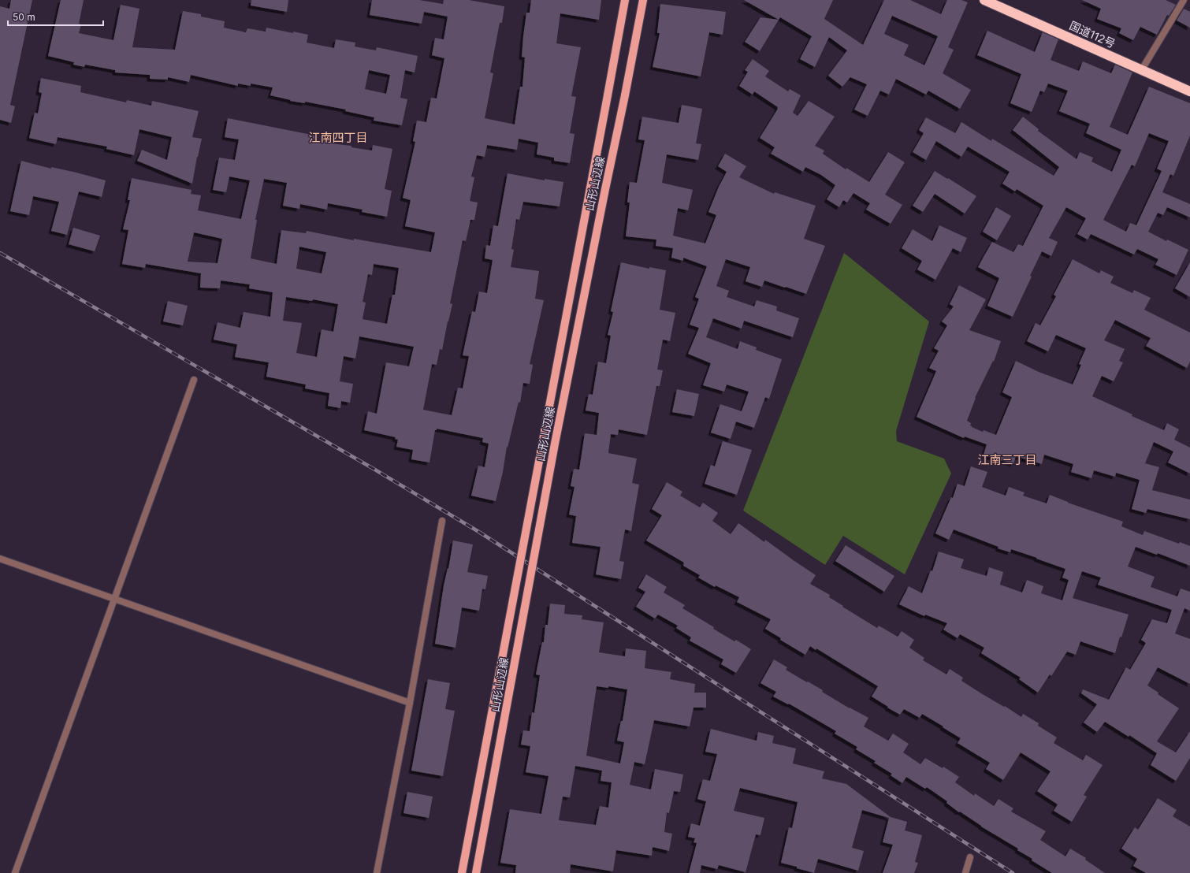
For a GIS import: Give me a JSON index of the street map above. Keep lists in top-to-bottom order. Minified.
{"streets":{"highway":["国道112号"],"main road":["山形山辺線"]},"districts":["江南四丁目","江南三丁目"],"scale_bar":"50 m"}
